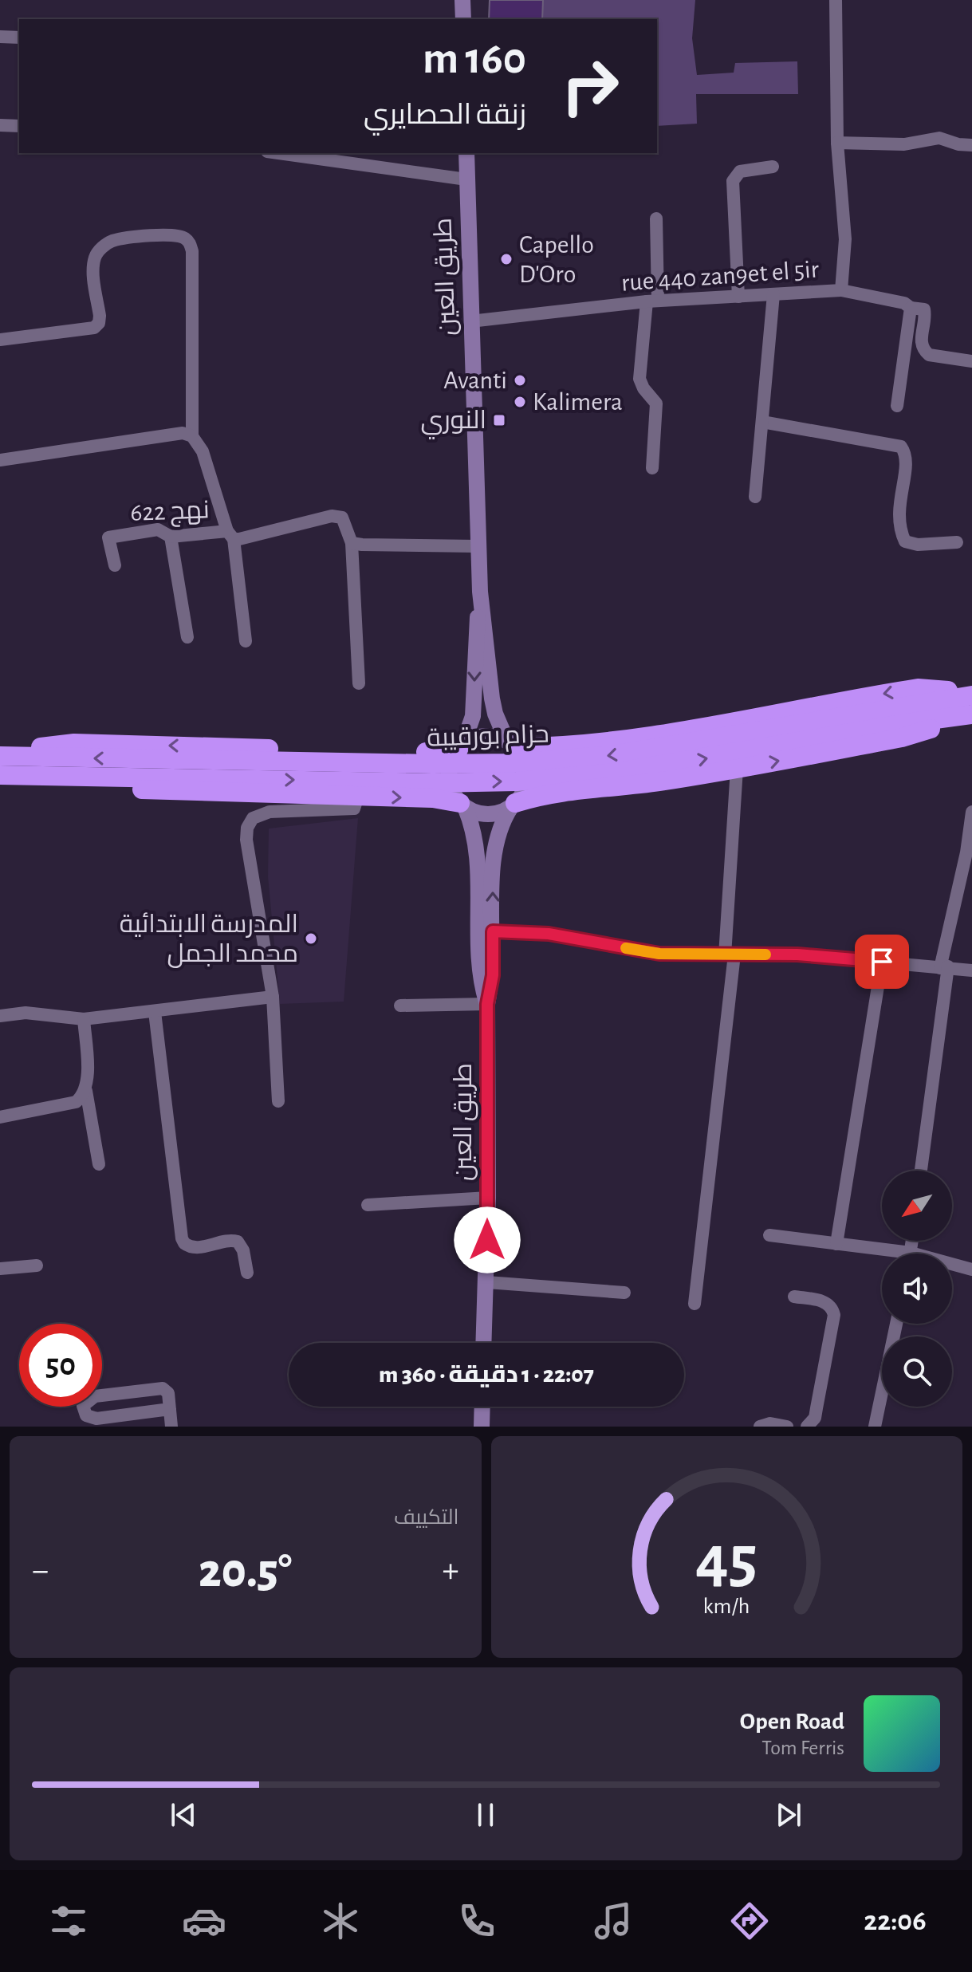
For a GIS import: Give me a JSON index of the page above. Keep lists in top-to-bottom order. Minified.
{"streets":{"highway":["حزام بورقيبة"],"main road":["طريق العين"],"street":["rue 440 zan9et el 5ir","نهج 622"]},"crossings":[["rue 440 zan9et el 5ir","طريق العين"]],"places":{"other":["Capello D'Oro","Avanti","Kalimera","المدرسة الابتدائية محمد الجمل"],"transit":["النوري"]},"north":"bottom left","page":{"turn":["160 m","زنقة الحصايري"],"limit":"50","trip":"22:07 · 1 دقيقة · 360 m","tile":"التكييف","heat":["−","20.5°","+"],"song":["Open Road","Tom Ferris"],"tabs":"22:06","gauge":["45","km/h"]}}
